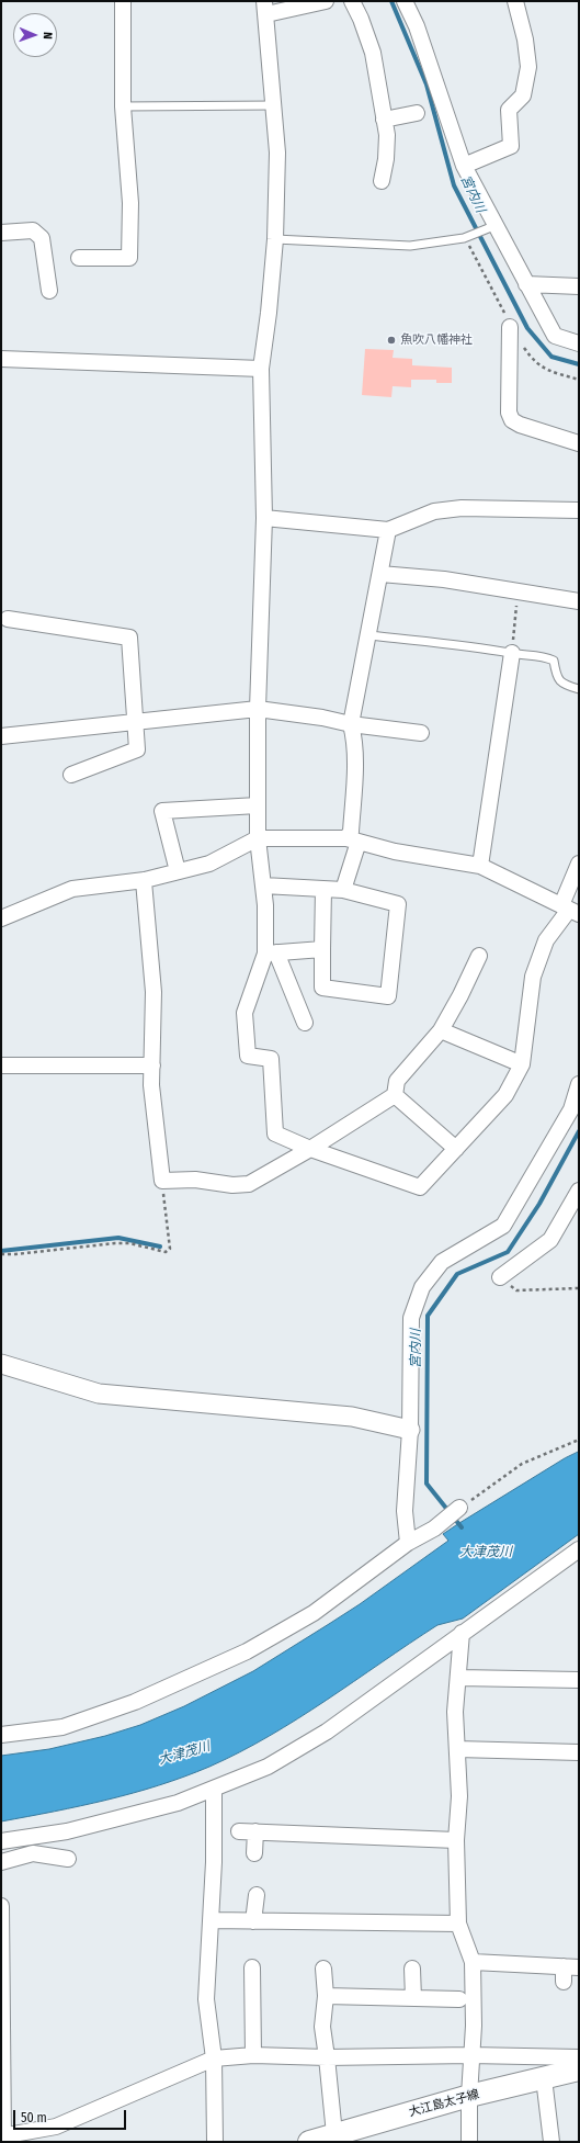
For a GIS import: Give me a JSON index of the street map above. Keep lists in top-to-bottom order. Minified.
{"streets":{"main road":["大江島太子線"]},"water":["宮内川","大津茂川"],"places":["魚吹八幡神社"],"scale_bar":"50 m","north":"right"}
